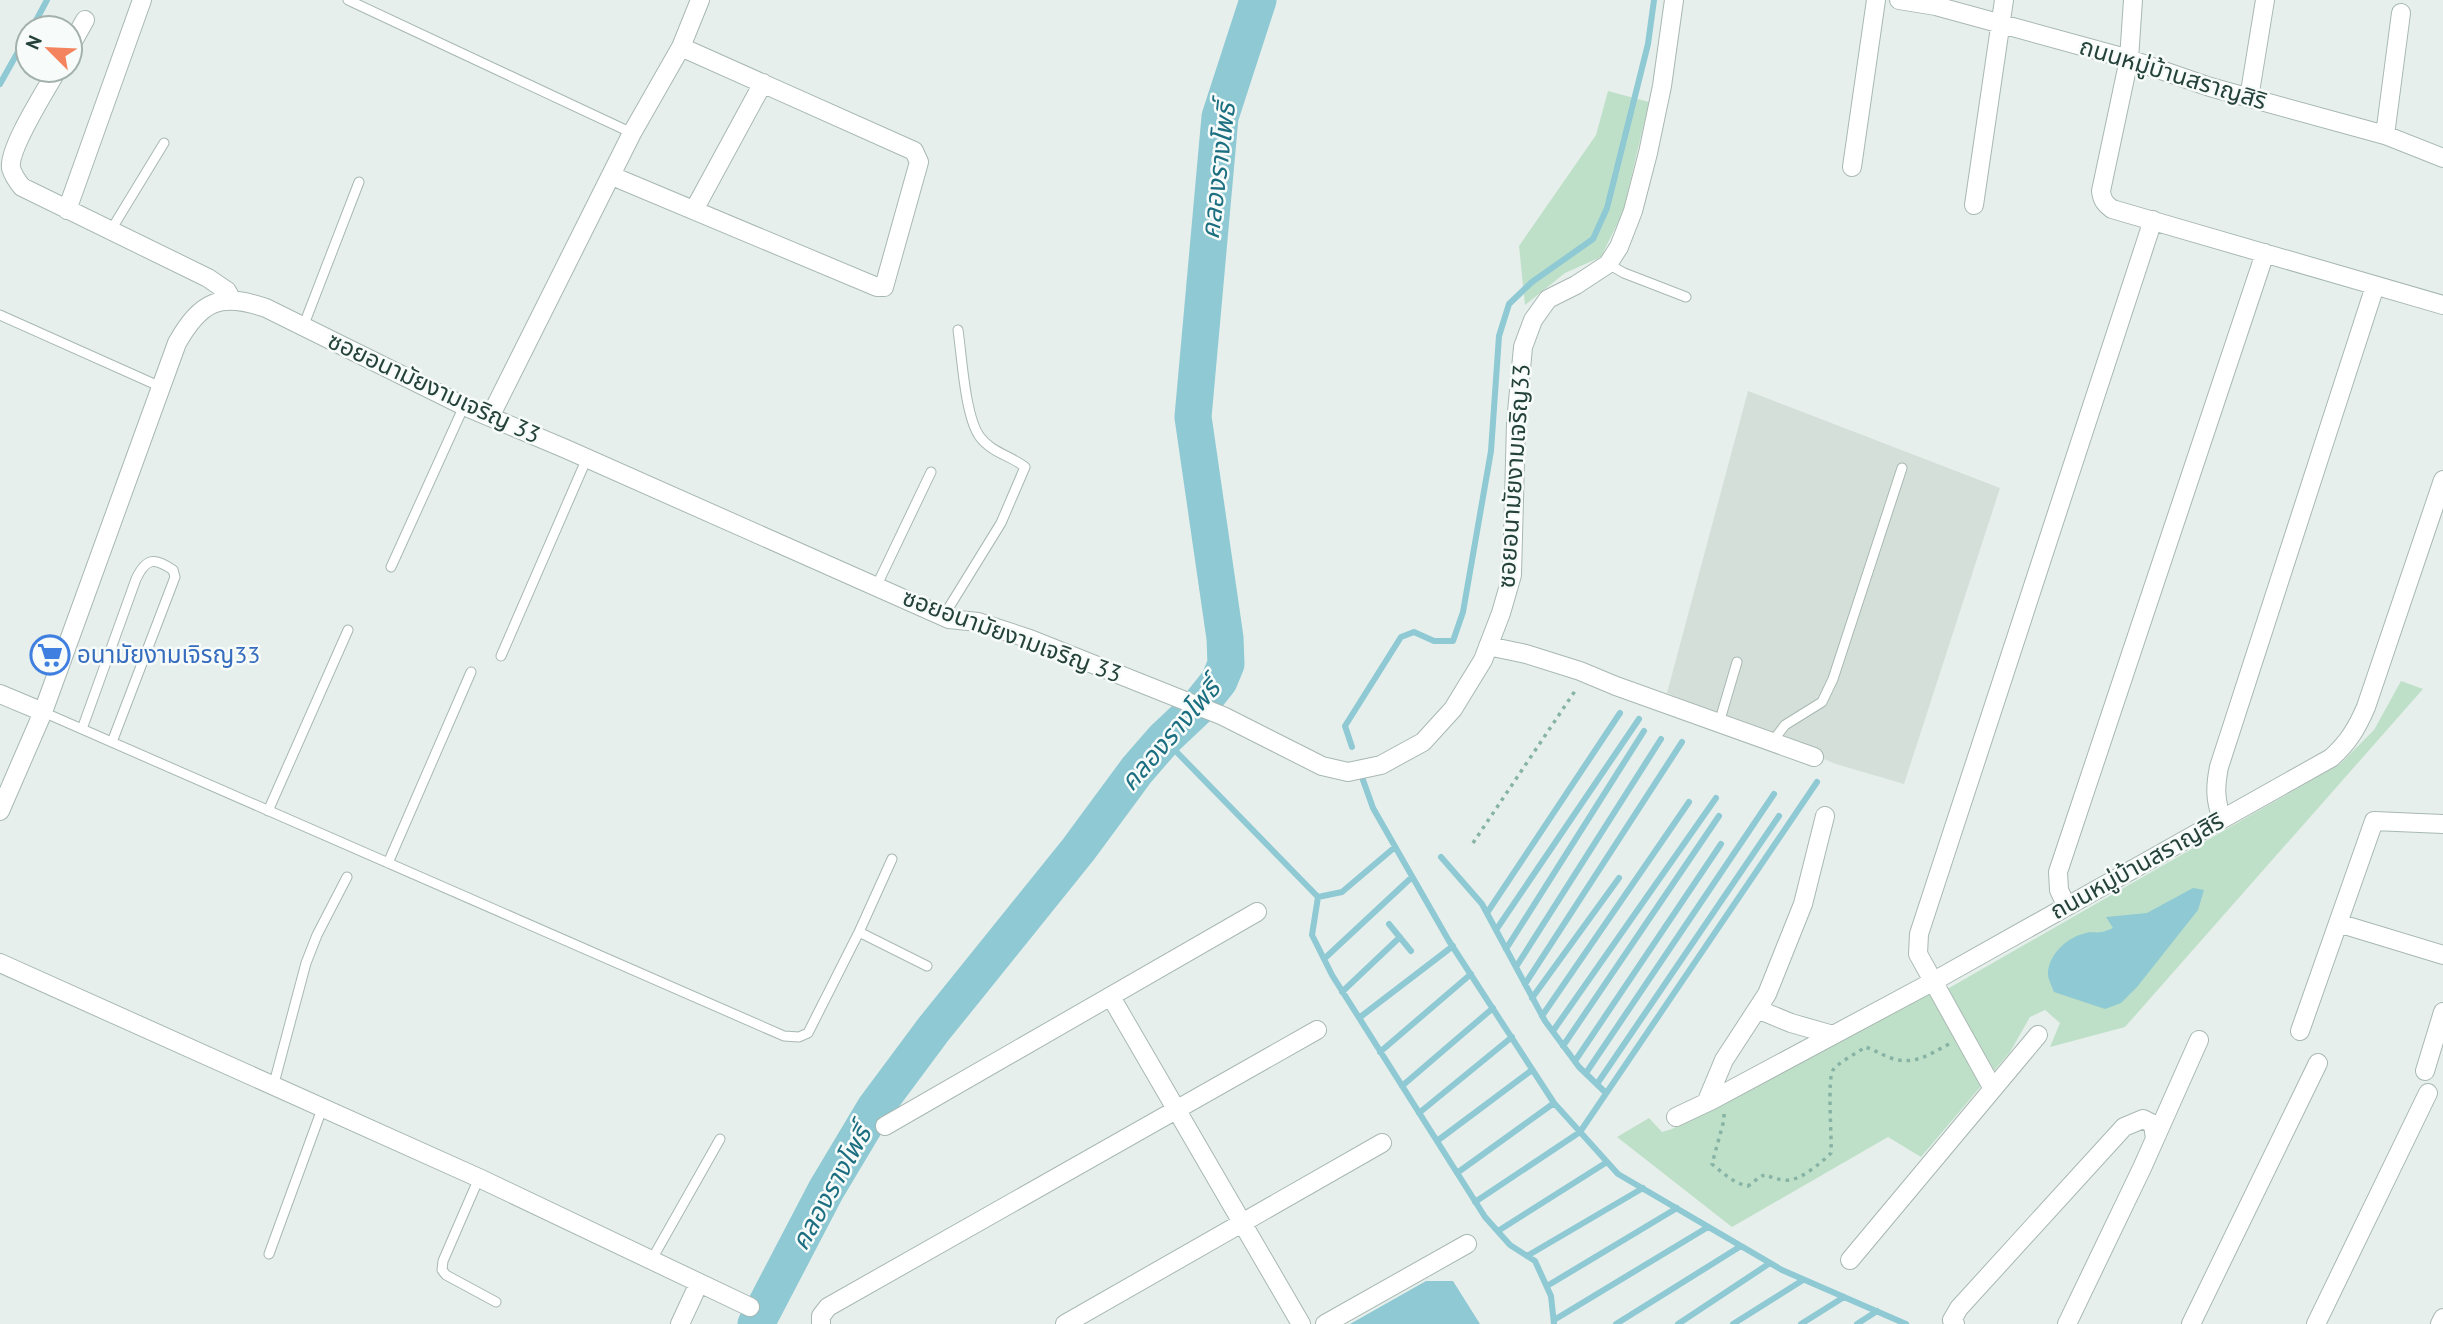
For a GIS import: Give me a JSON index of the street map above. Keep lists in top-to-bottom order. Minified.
{"streets":{"street":["ถนนหมู่บ้านสราญสิริ","ซอยอนามัยงามเจริญ 33","ซอยอนามัยงามเจริญ33"]},"crossings":[["ซอยอนามัยงามเจริญ 33","ซอยอนามัยงามเจริญ33"]],"water":["คลองรางโพธิ์"],"places":{"supermarket":["อนามัยงามเจิรญ33"]},"north":"top left"}
